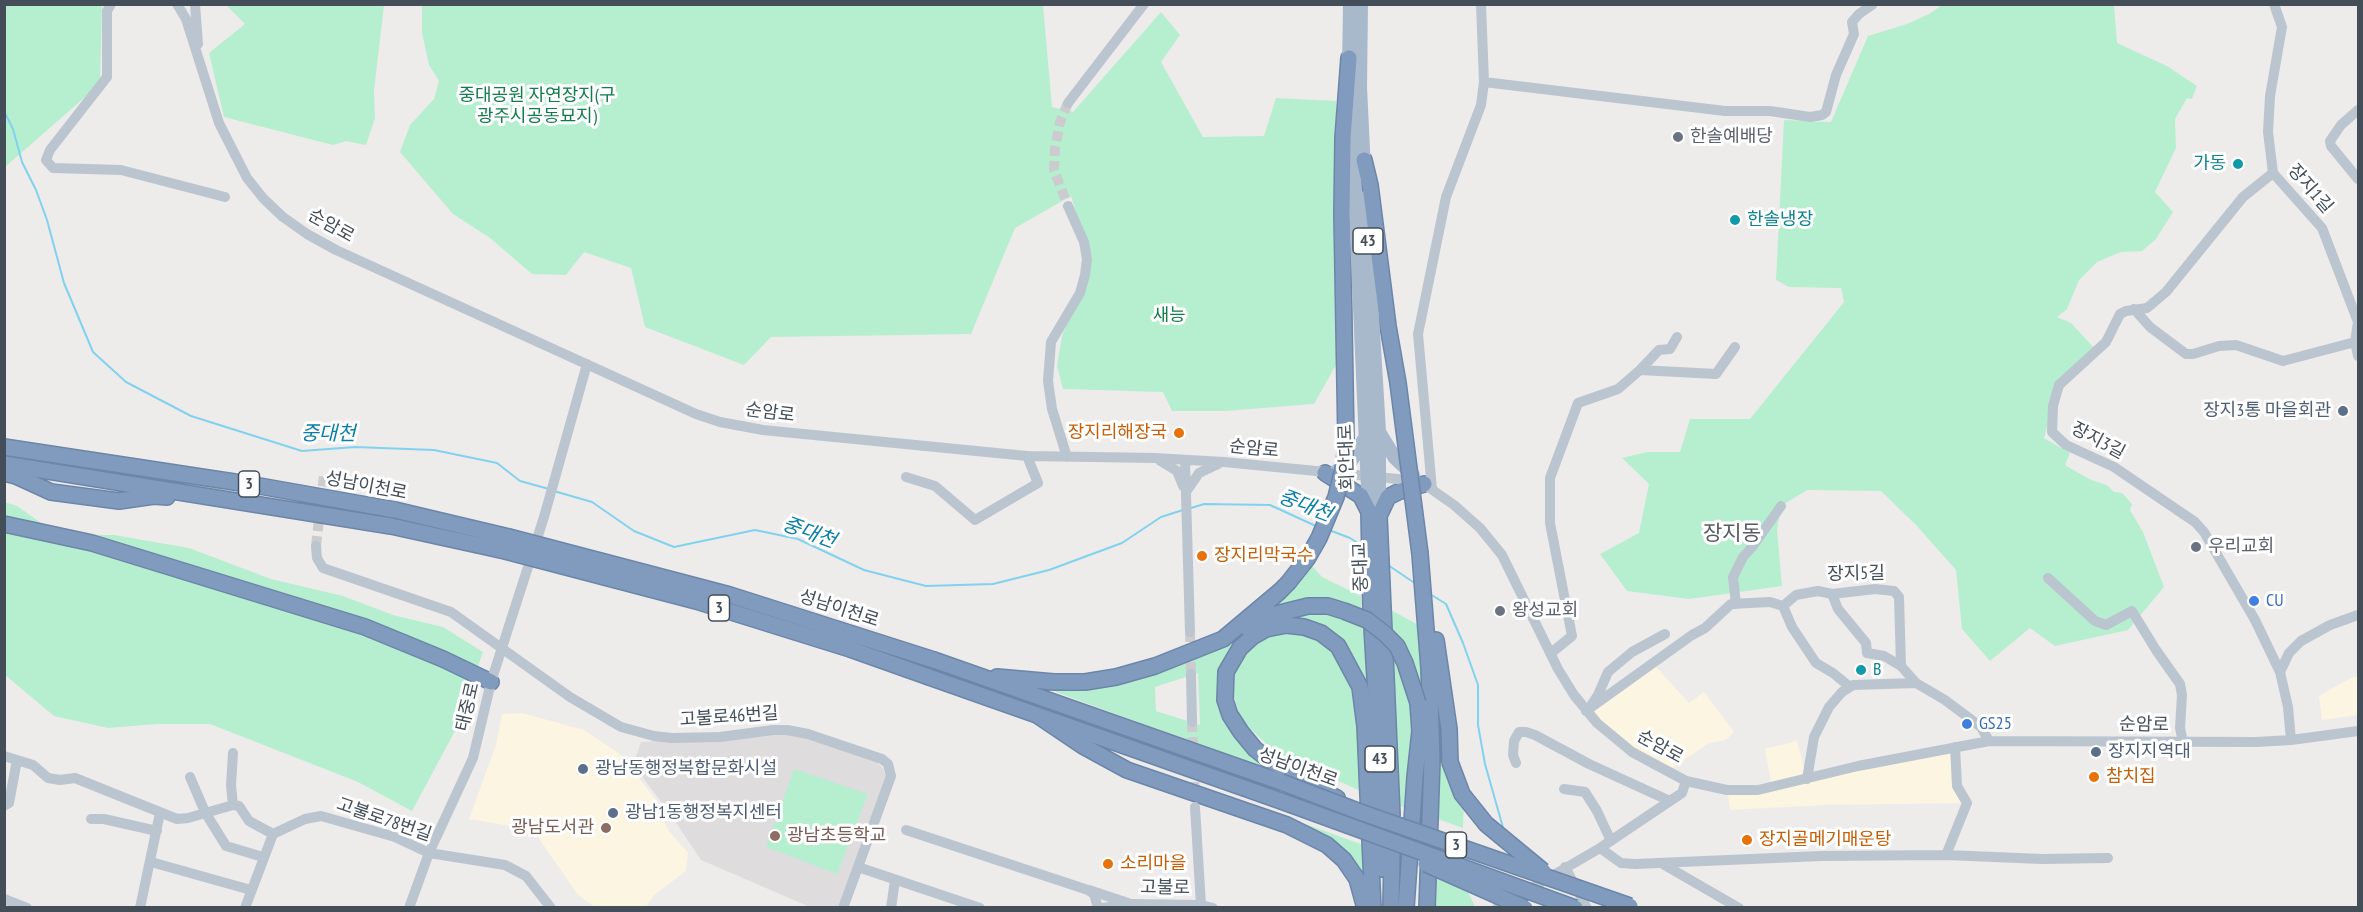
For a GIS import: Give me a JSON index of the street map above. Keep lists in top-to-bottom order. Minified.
{"streets":{"highway":["43","3","성남이천로","중대교"],"main road":["회안대로"],"street":["장지1길","순암로","장지3길","장지5길","태중로","고불로46번길","고불로78번길","고불로"]},"crossings":[["장지1길","장지3길"],["순암로","장지3길"],["순암로","회안대로"],["순암로","태중로"],["43","중대교"],["회안대로","중대교"],["태중로","고불로46번길"],["태중로","고불로78번길"]],"districts":["장지동"],"water":["중대천"],"parks":["중대공원 자연장지(구 광주시공동묘지)","새능"],"places":["한솔예배당","가동","한솔냉장","장지3통 마을회관","장지리해장국","우리교회","장지리막국수","CU","왕성교회","B","GS25","장지지역대","광남동행정복합문화시설","참치집","광남1동행정복지센터","광남도서관","광남초등학교","장지골메기매운탕","소리마을"]}
